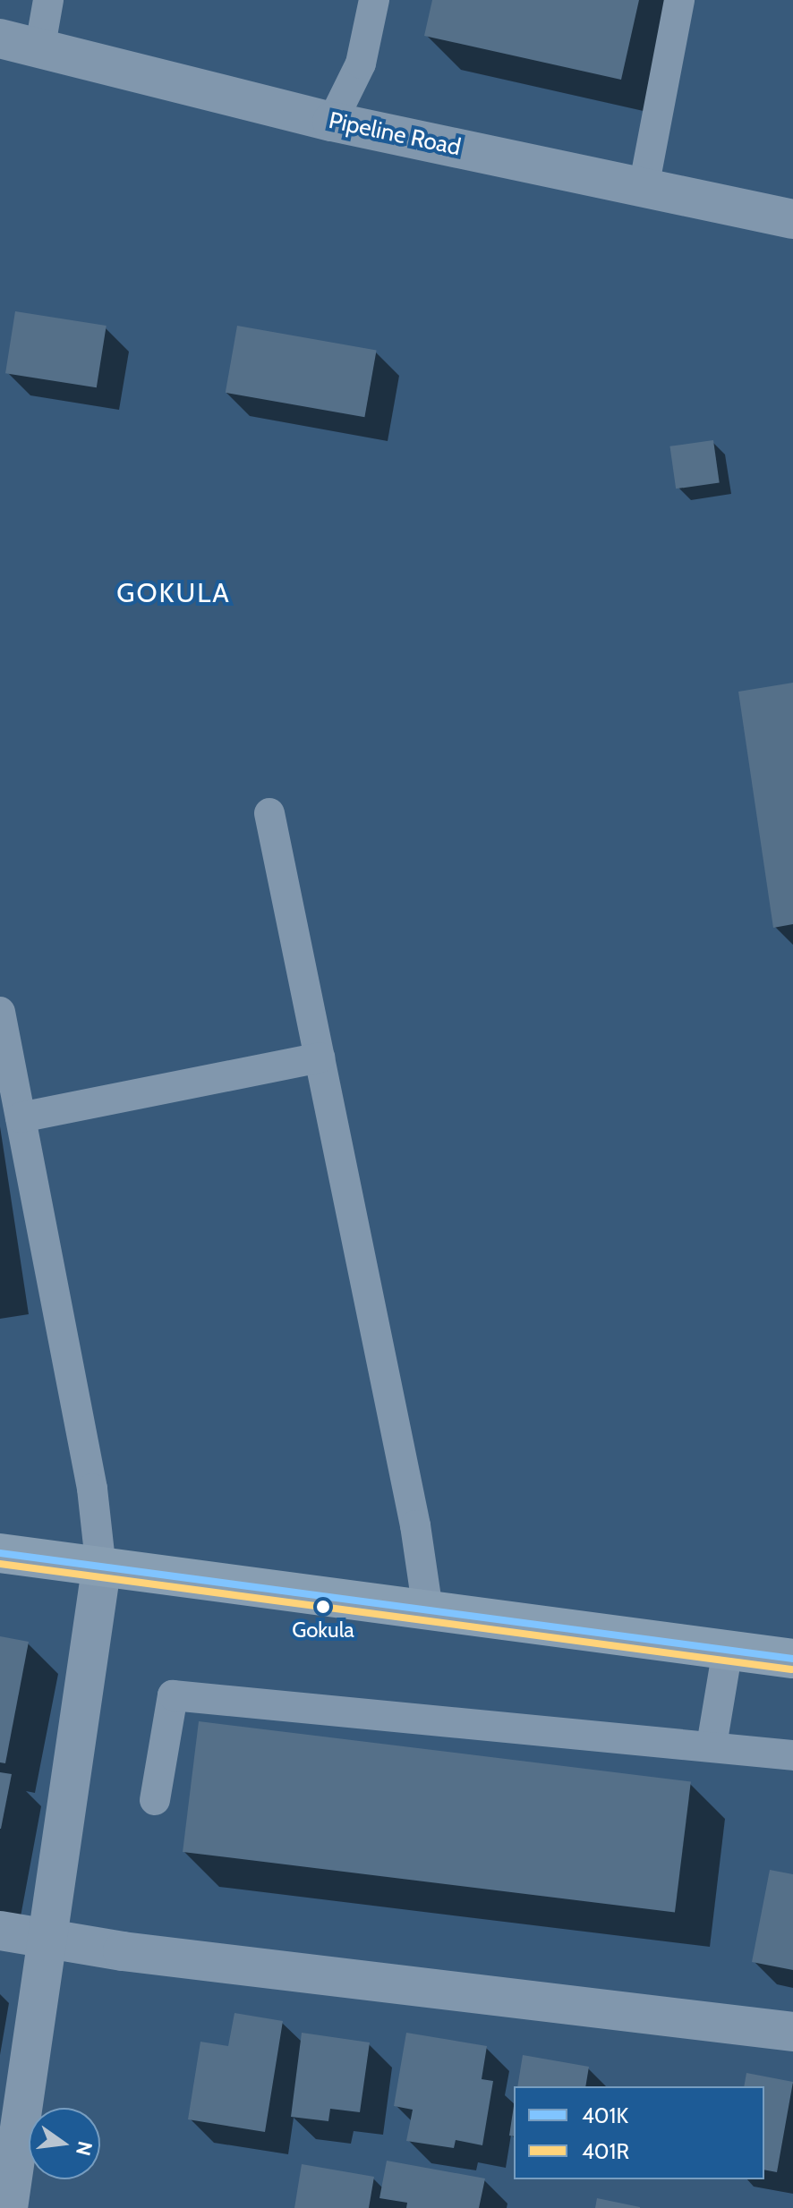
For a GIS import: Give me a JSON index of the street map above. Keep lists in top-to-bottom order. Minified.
{"streets":{"street":["Pipeline Road"]},"districts":["GOKULA"],"places":["Gokula"],"lines":["transit line 401K","transit line 401R"],"legend":["401K","401R"],"north":"right"}
